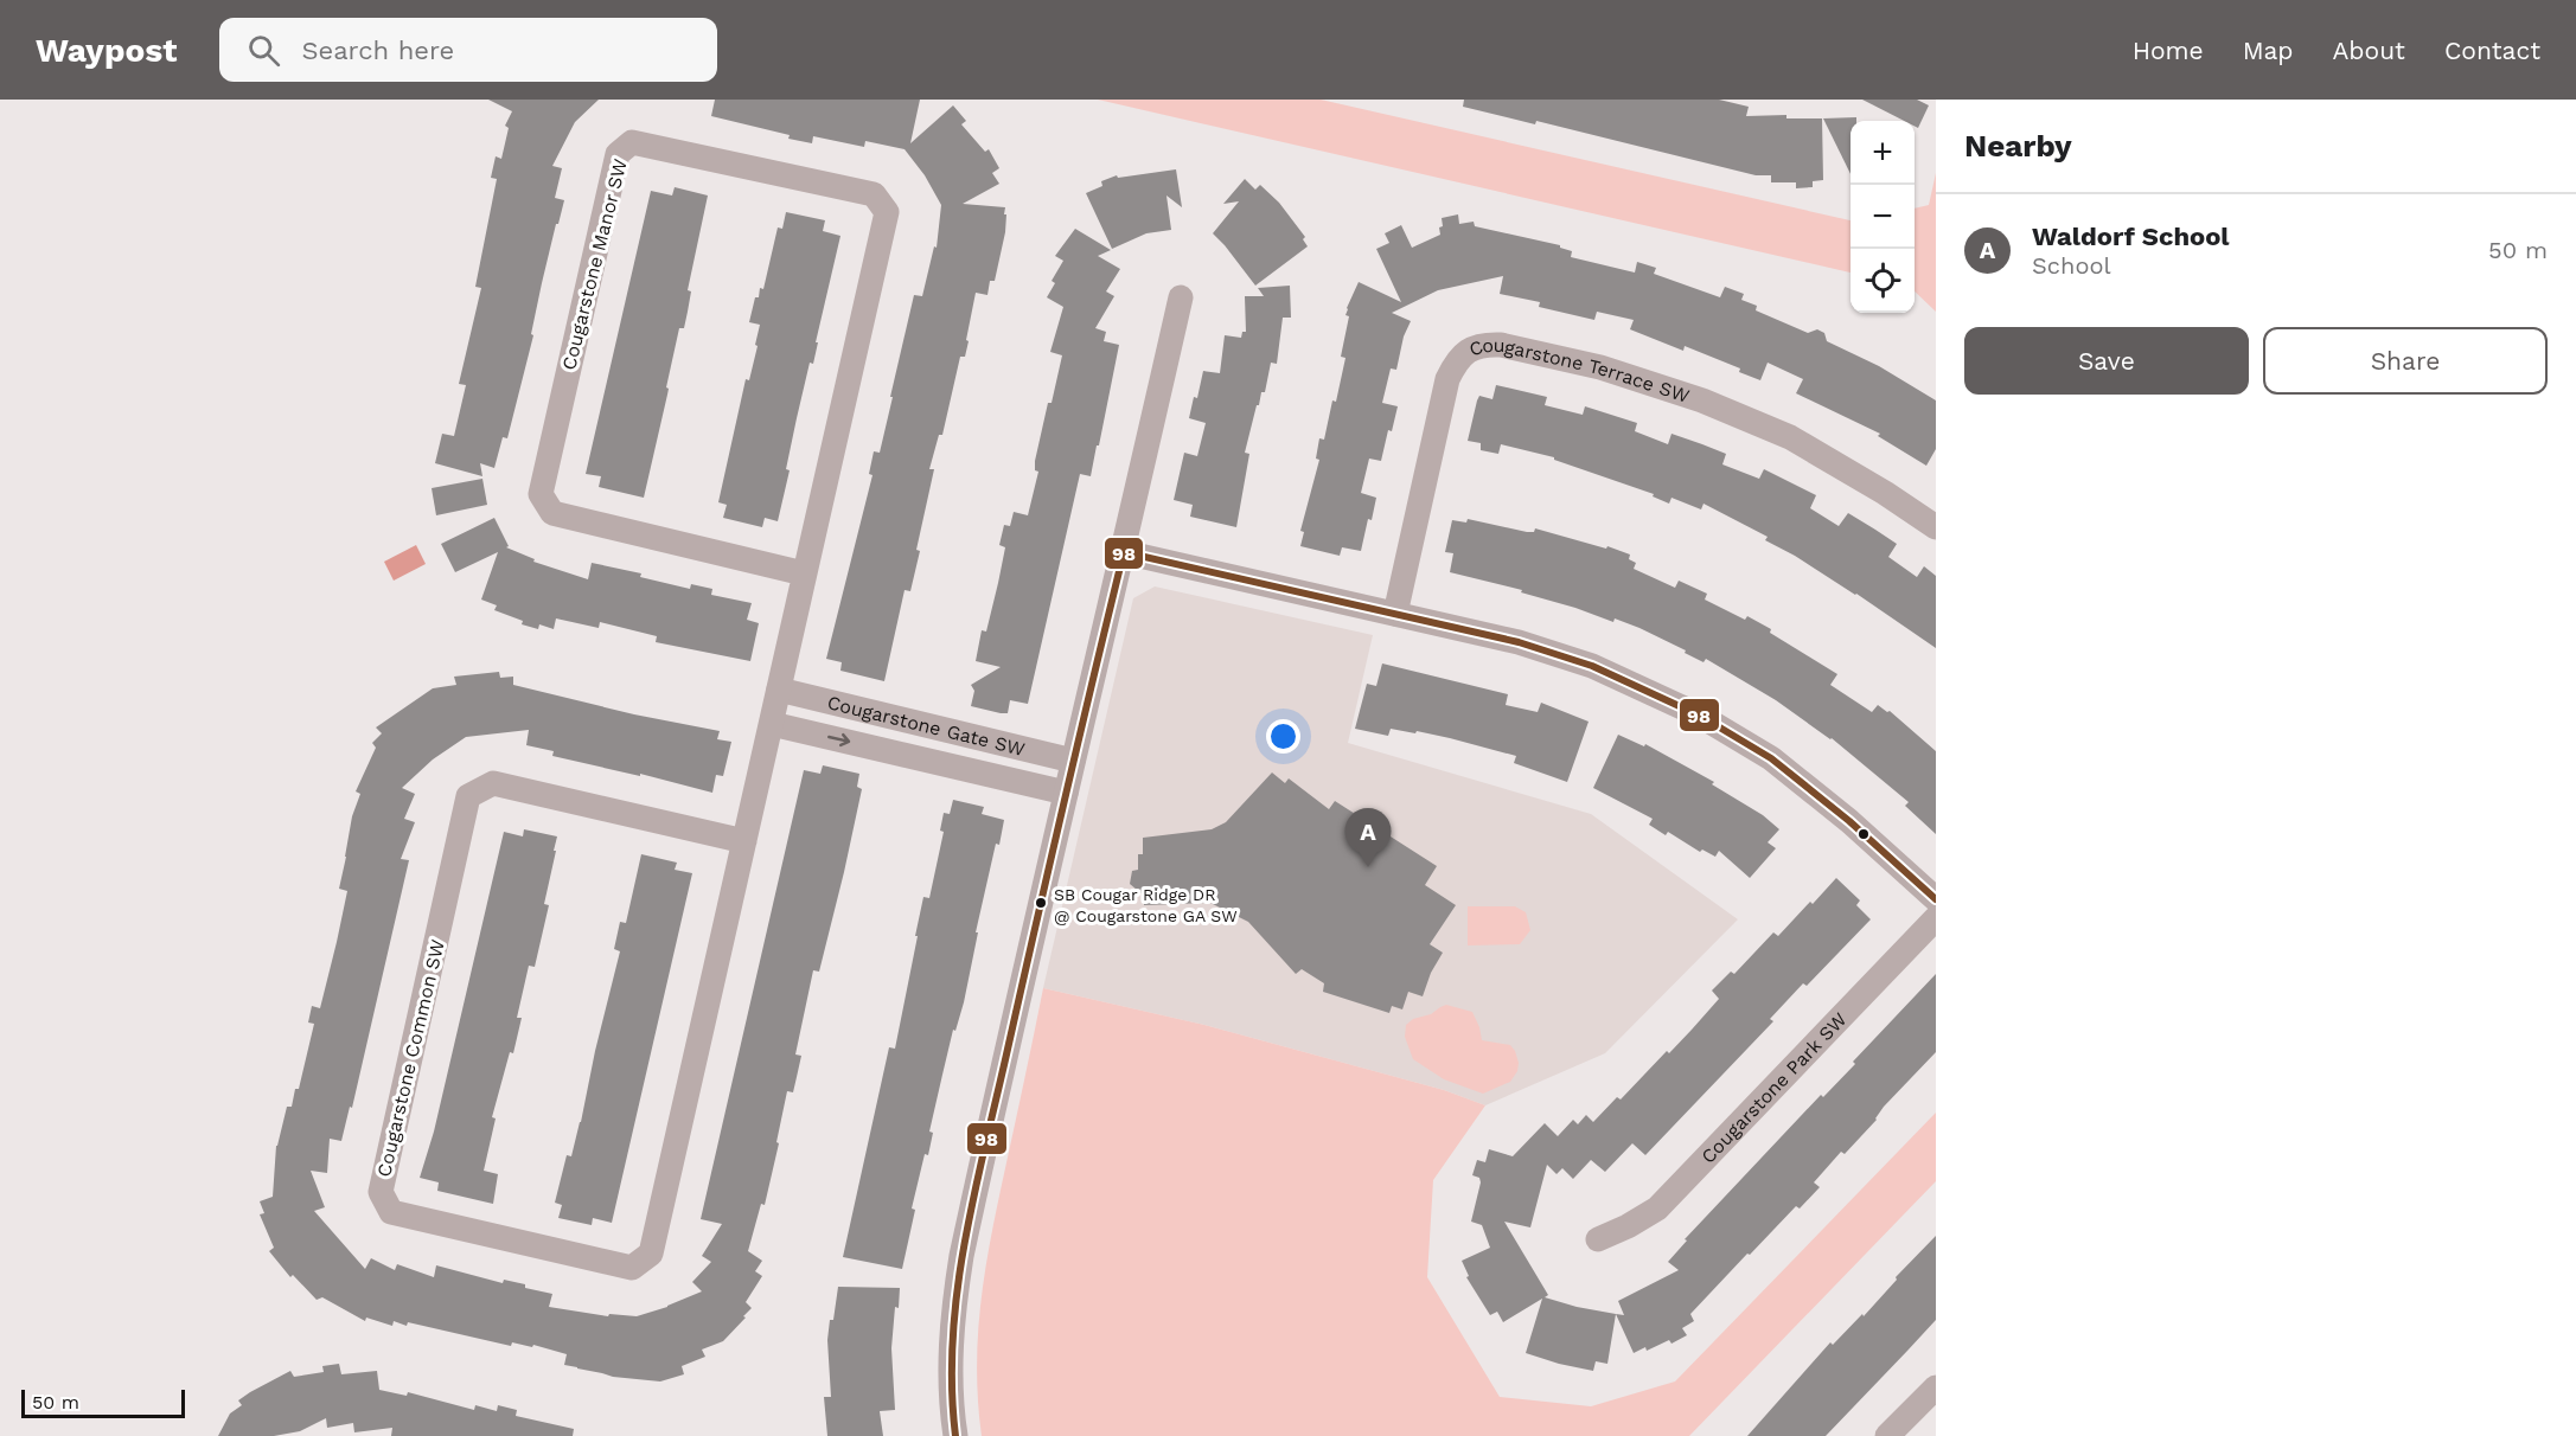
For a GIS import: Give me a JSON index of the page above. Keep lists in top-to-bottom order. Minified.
{"streets":{"street":["Cougarstone Manor SW","Cougarstone Terrace SW","Cougarstone Gate SW","Cougarstone Common SW","Cougarstone Park SW"]},"crossings":[["Cougarstone Manor SW","Cougarstone Gate SW"],["Cougarstone Manor SW","Cougarstone Common SW"],["Cougarstone Gate SW","Cougarstone Common SW"]],"places":["SB Cougar Ridge DR @ Cougarstone GA SW"],"lines":["transit line 98"],"scale_bar":"50 m","page":{"header":"Waypost","search":"Search here","nav":["Home","Map","About","Contact"],"heading":"Nearby","map_buttons":["+","−"],"list":[{"mark":"A","name":"Waldorf School","note":"School","value":"50 m"}],"buttons":["Save","Share"],"pins":"A","scale":"50 m"}}
